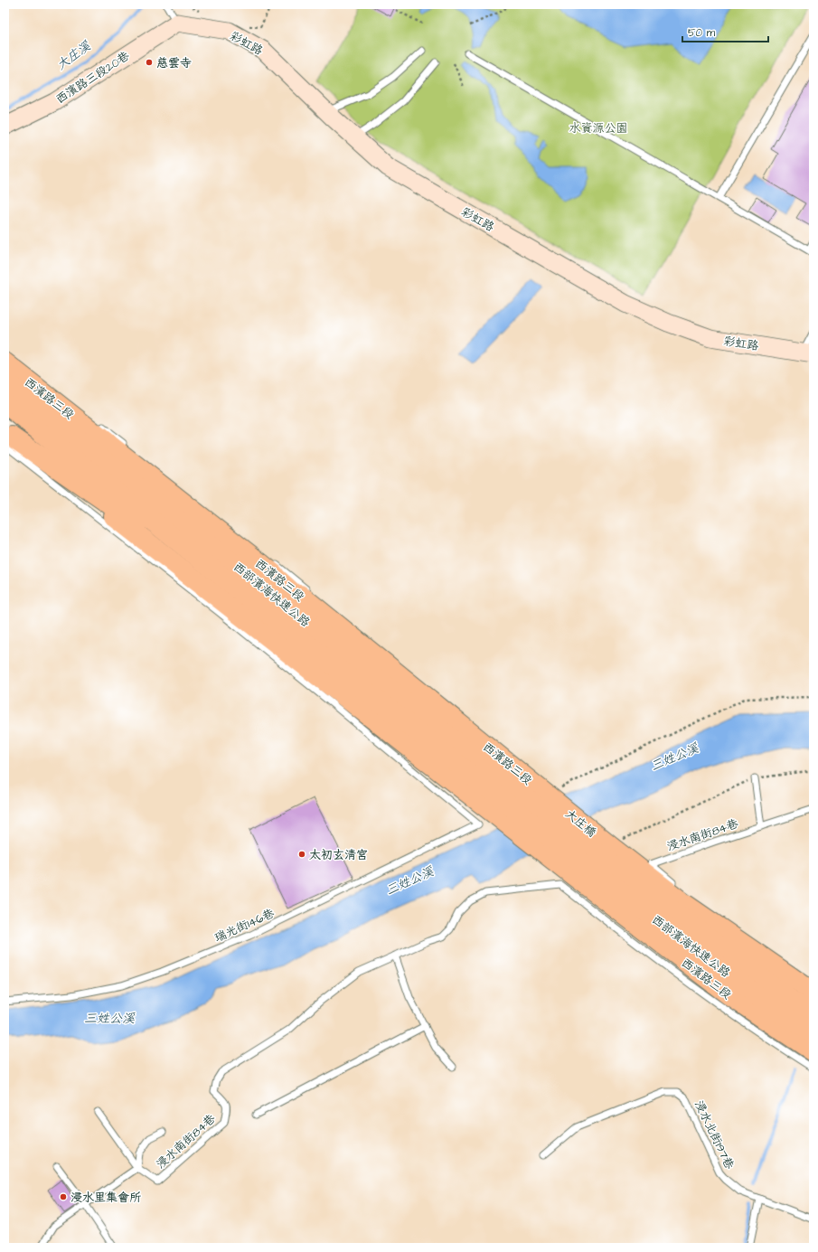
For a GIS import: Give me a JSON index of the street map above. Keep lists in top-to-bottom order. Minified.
{"streets":{"main road":["西濱路三段","西部濱海快速公路","大庄橋"],"street":["彩虹路","西濱路三段20巷"],"lane":["浸水南街84巷","瑞光街146巷","浸水北街197巷"]},"crossings":[["彩虹路","西濱路三段20巷"],["西濱路三段","西部濱海快速公路"],["西濱路三段","大庄橋"],["西濱路三段","浸水南街84巷"],["西部濱海快速公路","大庄橋"]],"water":["大庄溪","三姓公溪"],"parks":["水資源公園"],"places":["慈雲寺","太初玄清宮","浸水里集會所"],"scale_bar":"50 m"}
